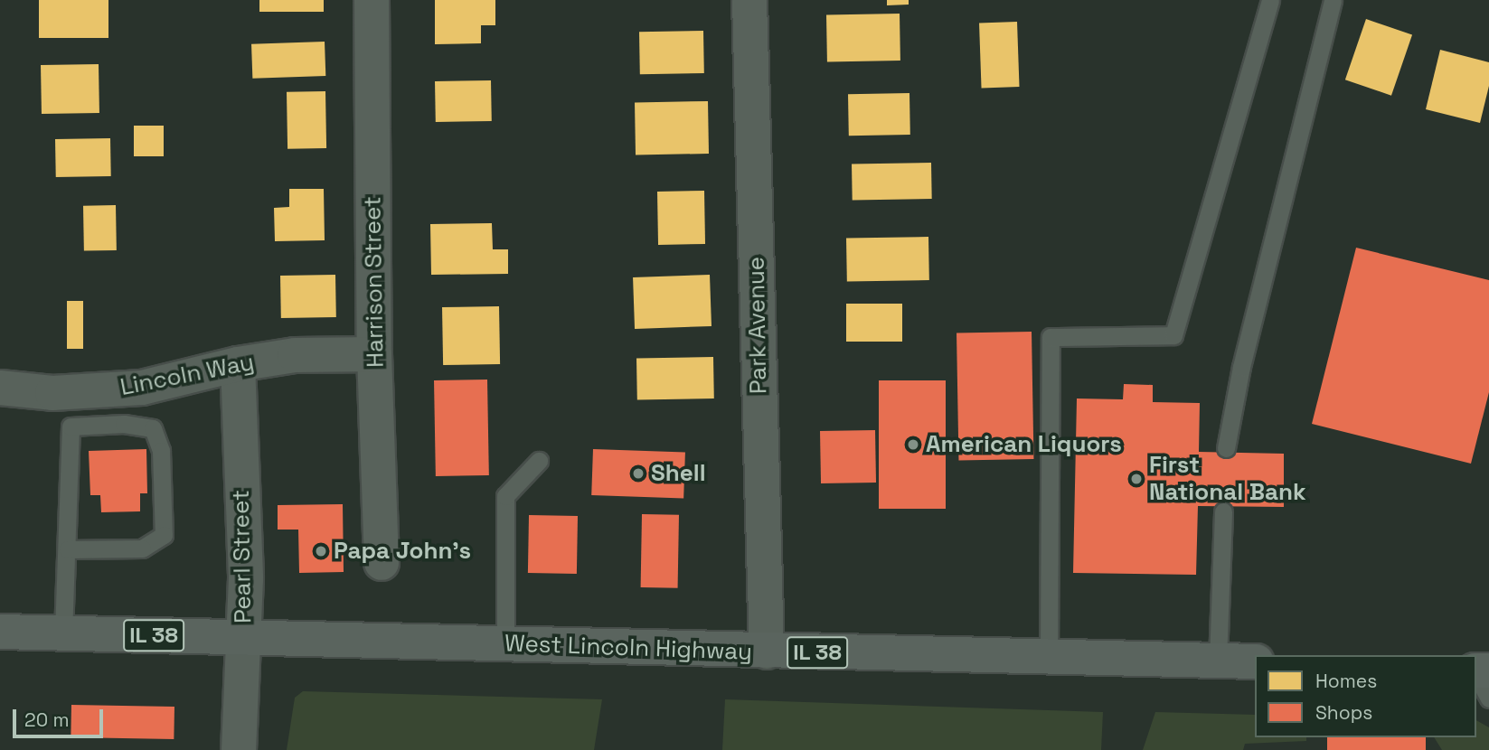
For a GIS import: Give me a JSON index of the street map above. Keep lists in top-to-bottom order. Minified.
{"streets":{"main road":["IL 38","West Lincoln Highway"],"street":["Harrison Street","Park Avenue","Lincoln Way","Pearl Street"]},"crossings":[["Harrison Street","Lincoln Way"],["Park Avenue","West Lincoln Highway"],["Lincoln Way","Pearl Street"],["Pearl Street","West Lincoln Highway"]],"places":["American Liquors","Shell","First National Bank","Papa John's"],"legend":["Homes","Shops"],"scale_bar":"20 m"}
